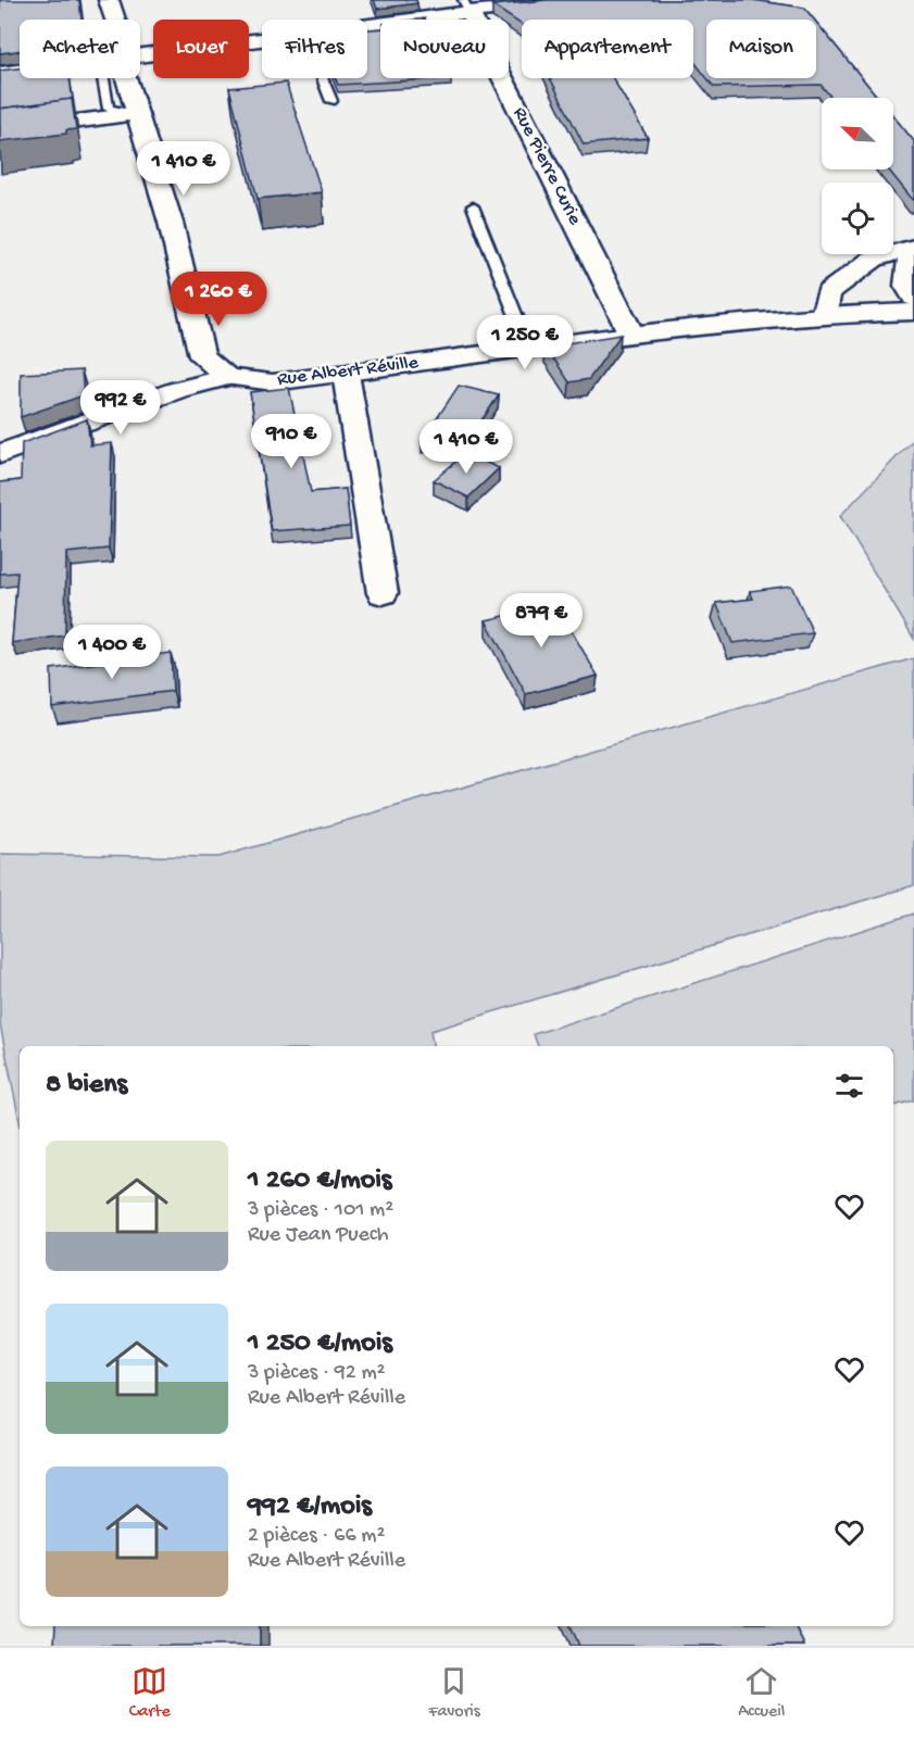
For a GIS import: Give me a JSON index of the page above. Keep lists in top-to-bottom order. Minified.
{"streets":{"street":["Rue Pierre Curie","Rue Albert Réville"]},"crossings":[["Rue Pierre Curie","Rue Albert Réville"]],"north":"top left","page":{"chip":["Acheter","Louer","Filtres","Nouveau","Appartement","Maison"],"price":["1 410 €","1 260 €","1 250 €","992 €","910 €","1 410 €","879 €","1 400 €"],"heading":"8 biens","list":[{"name":"1 260 €/mois","note":"3 pièces · 101 m² · Rue Jean Puech"},{"name":"1 250 €/mois","note":"3 pièces · 92 m² · Rue Albert Réville"},{"name":"992 €/mois","note":"2 pièces · 66 m² · Rue Albert Réville"}],"tabs":["Carte","Favoris","Accueil"]}}
